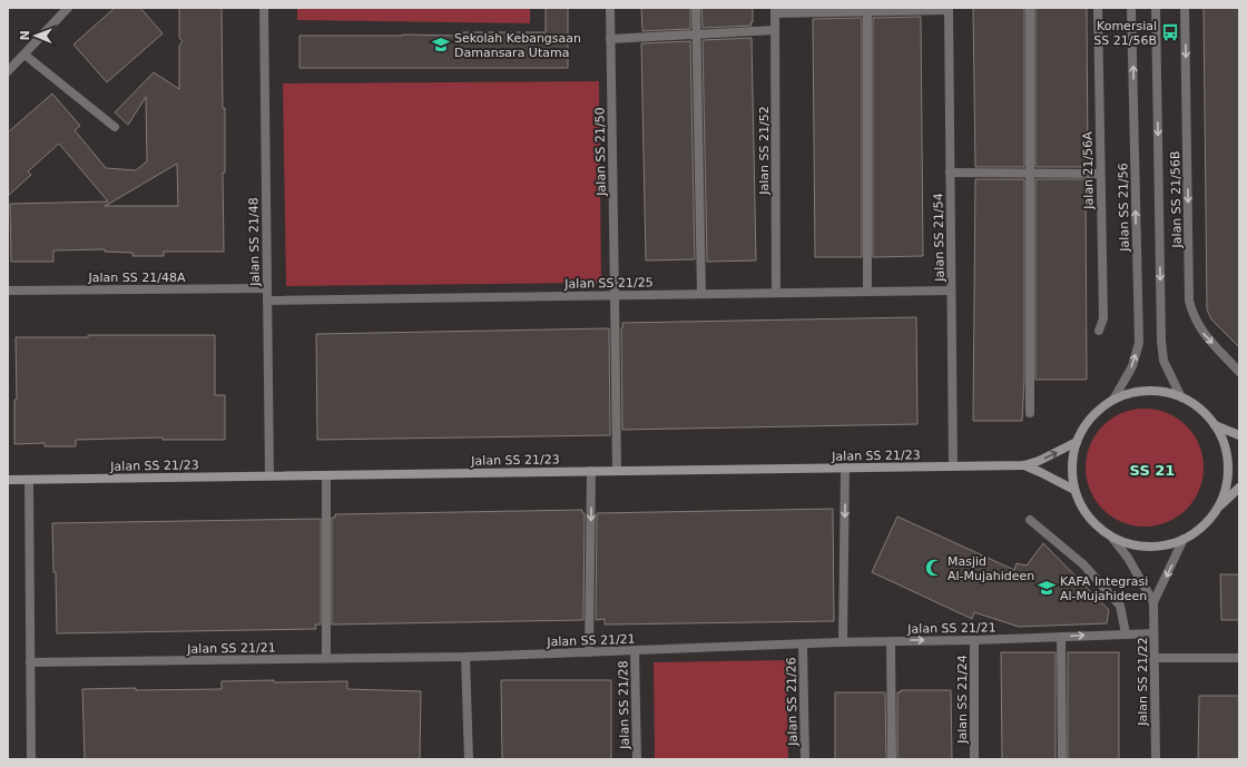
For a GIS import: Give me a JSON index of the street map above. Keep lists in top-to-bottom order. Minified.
{"streets":{"street":["Jalan SS 21/52","Jalan SS 21/50","Jalan 21/56A","Jalan SS 21/56B","Jalan SS 21/56","Jalan SS 21/54","Jalan SS 21/48","Jalan SS 21/48A","Jalan SS 21/25","Jalan SS 21/23","Jalan SS 21/21","Jalan SS 21/22","Jalan SS 21/24","Jalan SS 21/26","Jalan SS 21/28"]},"crossings":[["Jalan SS 21/52","Jalan SS 21/25"],["Jalan SS 21/50","Jalan SS 21/25"],["Jalan SS 21/50","Jalan SS 21/23"],["Jalan SS 21/56","Jalan SS 21/23"],["Jalan SS 21/56","Jalan SS 21/22"],["Jalan SS 21/54","Jalan SS 21/25"],["Jalan SS 21/54","Jalan SS 21/23"],["Jalan SS 21/48","Jalan SS 21/48A"],["Jalan SS 21/48","Jalan SS 21/25"],["Jalan SS 21/48","Jalan SS 21/23"],["Jalan SS 21/23","Jalan SS 21/22"],["Jalan SS 21/21","Jalan SS 21/22"],["Jalan SS 21/21","Jalan SS 21/24"],["Jalan SS 21/21","Jalan SS 21/26"],["Jalan SS 21/21","Jalan SS 21/28"]],"districts":["SS 21"],"places":{"bus stop":["Komersial SS 21/56B"],"school or university":["Sekolah Kebangsaan Damansara Utama","KAFA Integrasi Al-Mujahideen"],"mosque":["Masjid Al-Mujahideen"]},"north":"left"}
